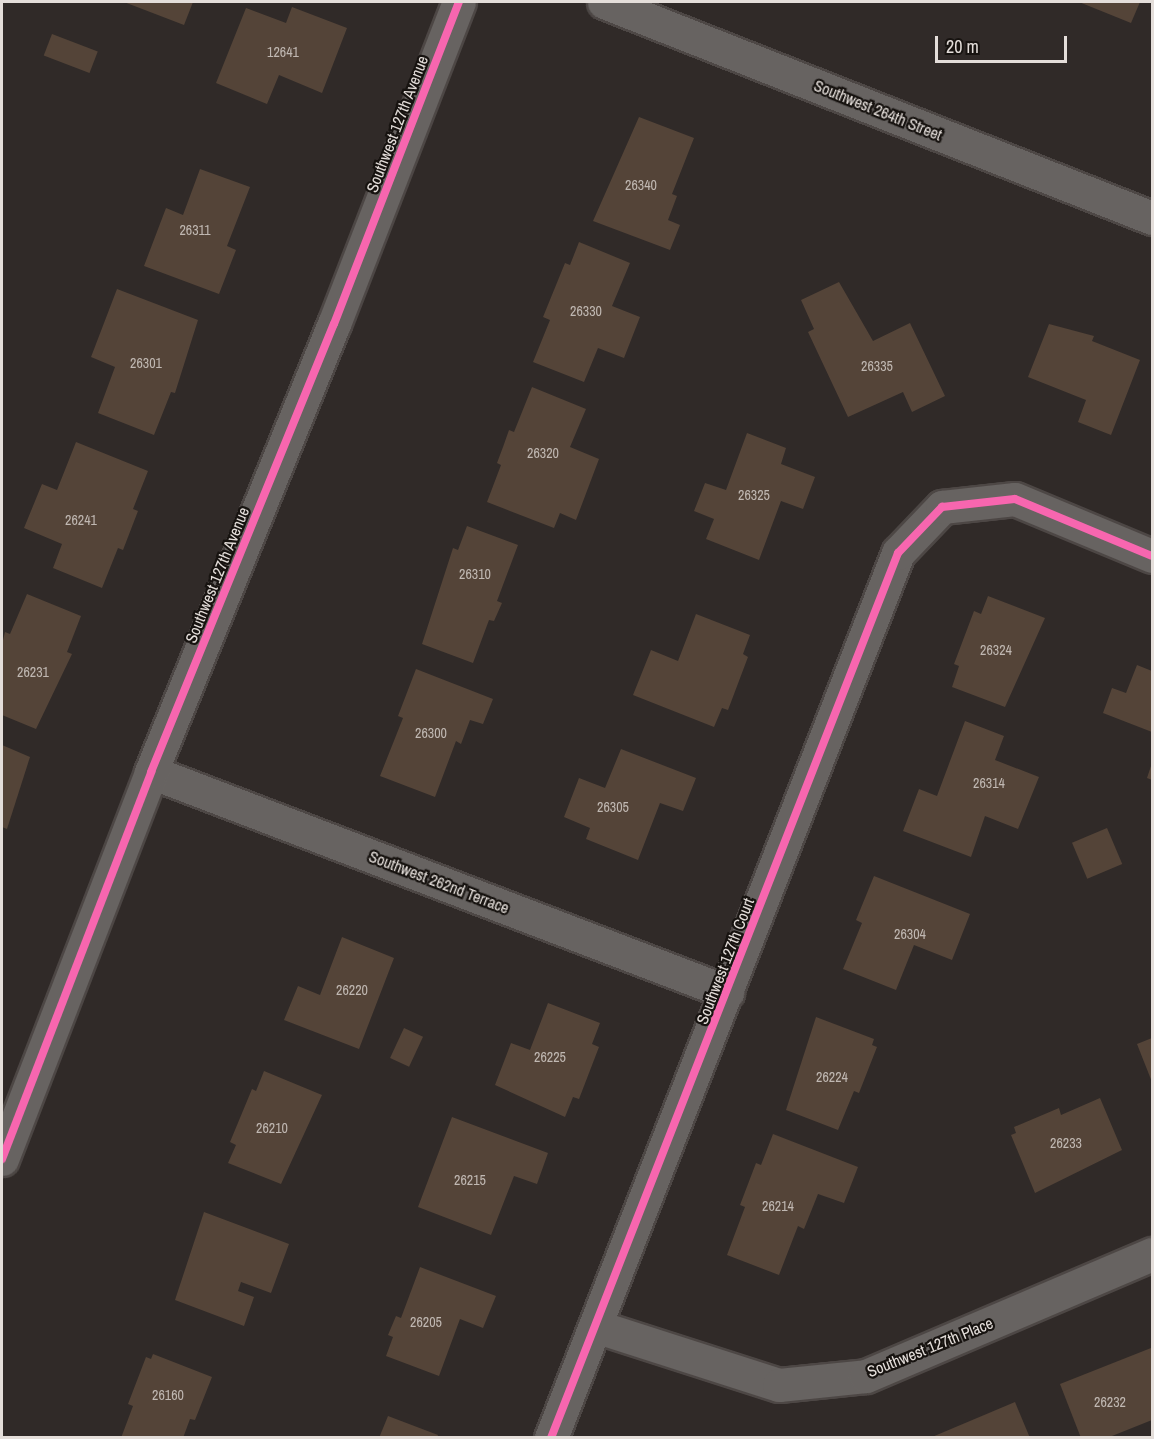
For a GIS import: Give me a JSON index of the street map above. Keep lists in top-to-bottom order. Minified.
{"streets":{"street":["Southwest 264th Street","Southwest 127th Avenue","Southwest 262nd Terrace","Southwest 127th Court","Southwest 127th Place"]},"crossings":[["Southwest 127th Avenue","Southwest 262nd Terrace"],["Southwest 262nd Terrace","Southwest 127th Court"],["Southwest 127th Court","Southwest 127th Place"]],"house_numbers":["12641","26340","26311","26330","26301","26335","26320","26325","26241","26310","26324","26231","26300","26314","26305","26304","26220","26225","26224","26210","26233","26215","26214","26205","26160","26232"],"scale_bar":"20 m"}
